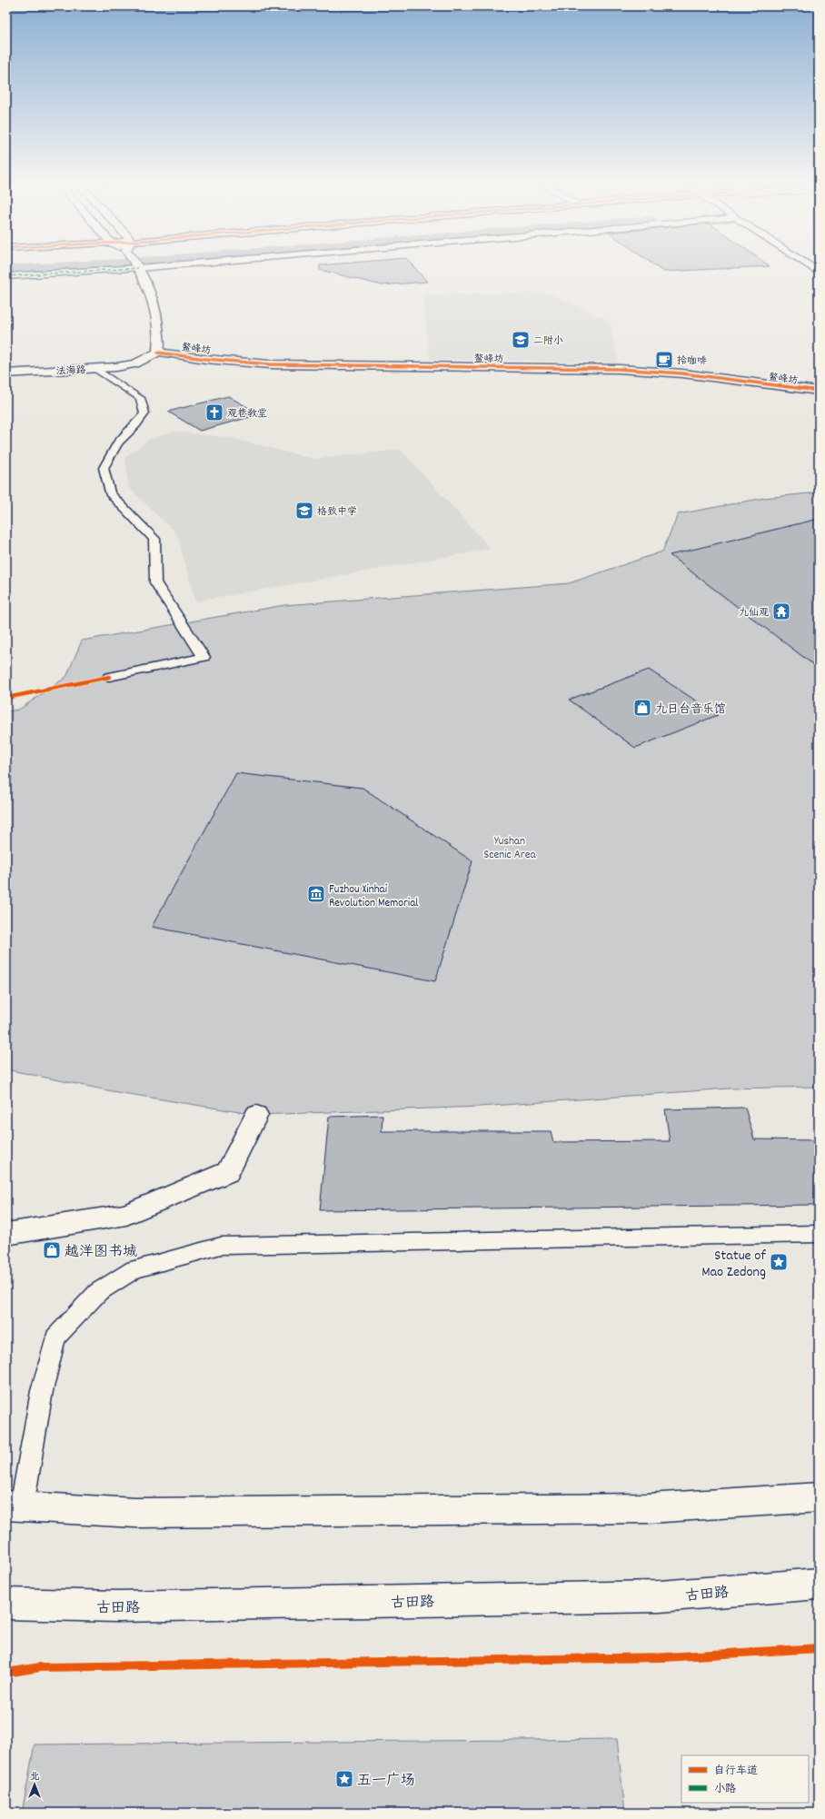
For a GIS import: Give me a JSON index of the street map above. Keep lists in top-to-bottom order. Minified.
{"streets":{"street":["鳌峰坊","法海路","古田路"]},"crossings":[["鳌峰坊","法海路"]],"parks":["Yushan Scenic Area"],"places":{"school or university":["二附小","格致中学"],"cafe":["拎咖啡"],"church":["观巷教堂"],"temple":["九仙观"],"shop":["九日台音乐馆","越洋图书城"],"museum":["Fuzhou Xinhai Revolution Memorial"],"place":["Statue of Mao Zedong","五一广场"]},"legend":["自行车道","小路"],"north":"top"}
